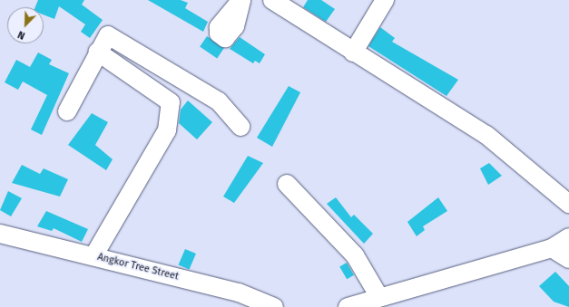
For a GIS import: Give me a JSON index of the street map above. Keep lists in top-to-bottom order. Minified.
{"streets":{"street":["Angkor Tree Street"]},"north":"bottom left"}
